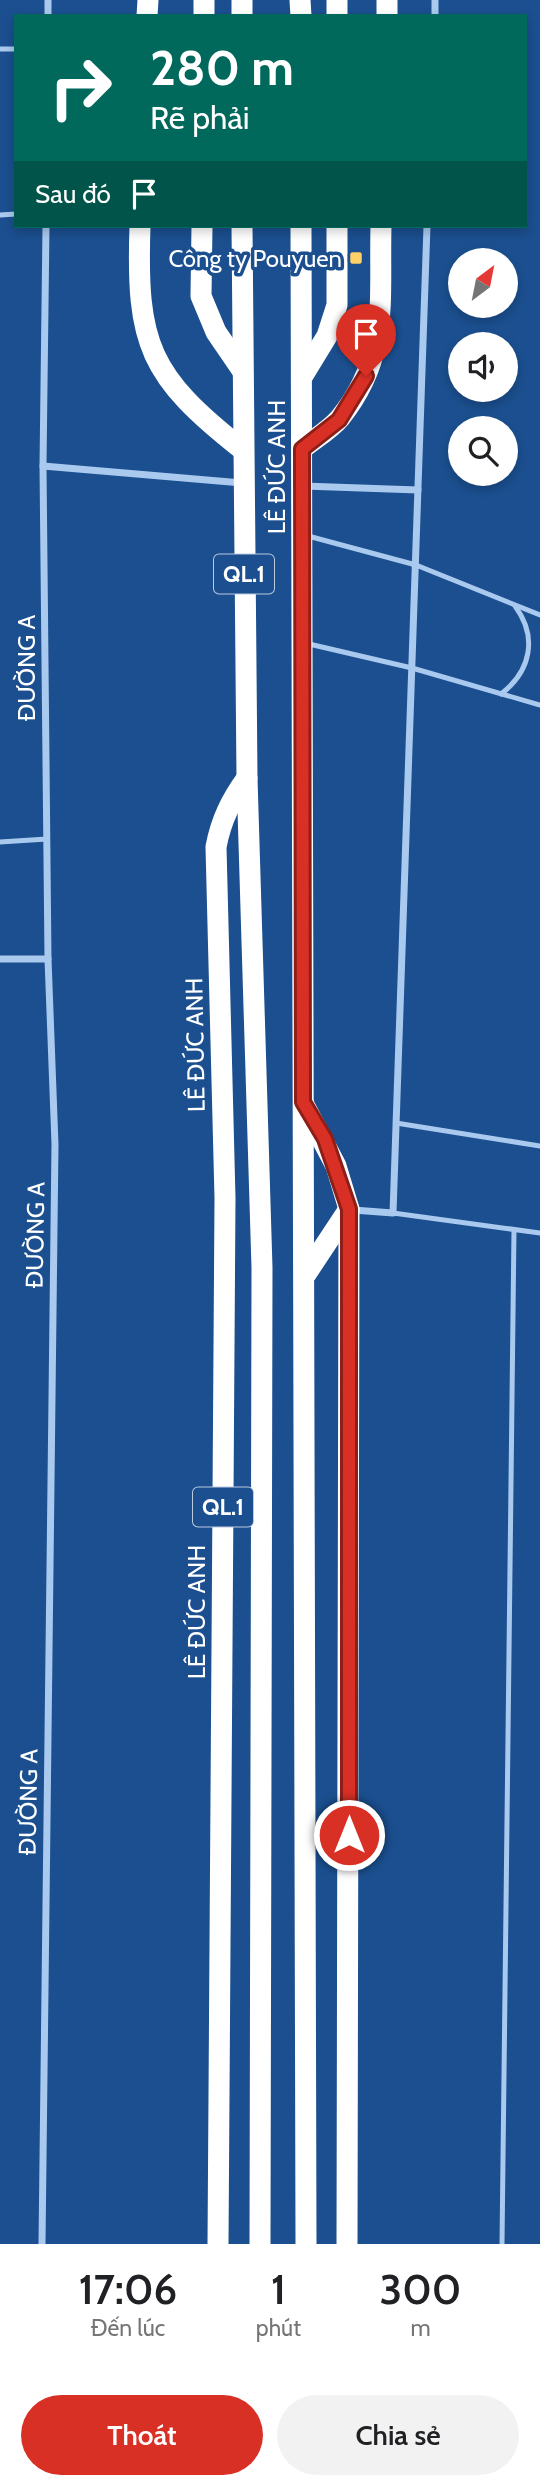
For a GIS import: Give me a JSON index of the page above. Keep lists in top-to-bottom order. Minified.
{"streets":{"highway":["LÊ ĐỨC ANH","QL.1"],"street":["ĐƯỜNG A"]},"places":{"transit":["Công ty Pouyuen"]},"north":"top right","page":{"turn":["280 m","Rẽ phải"],"then":"Sau đó","eta":["17:06","Đến lúc","1","phút","300","m"],"buttons":["Thoát","Chia sẻ"]}}
